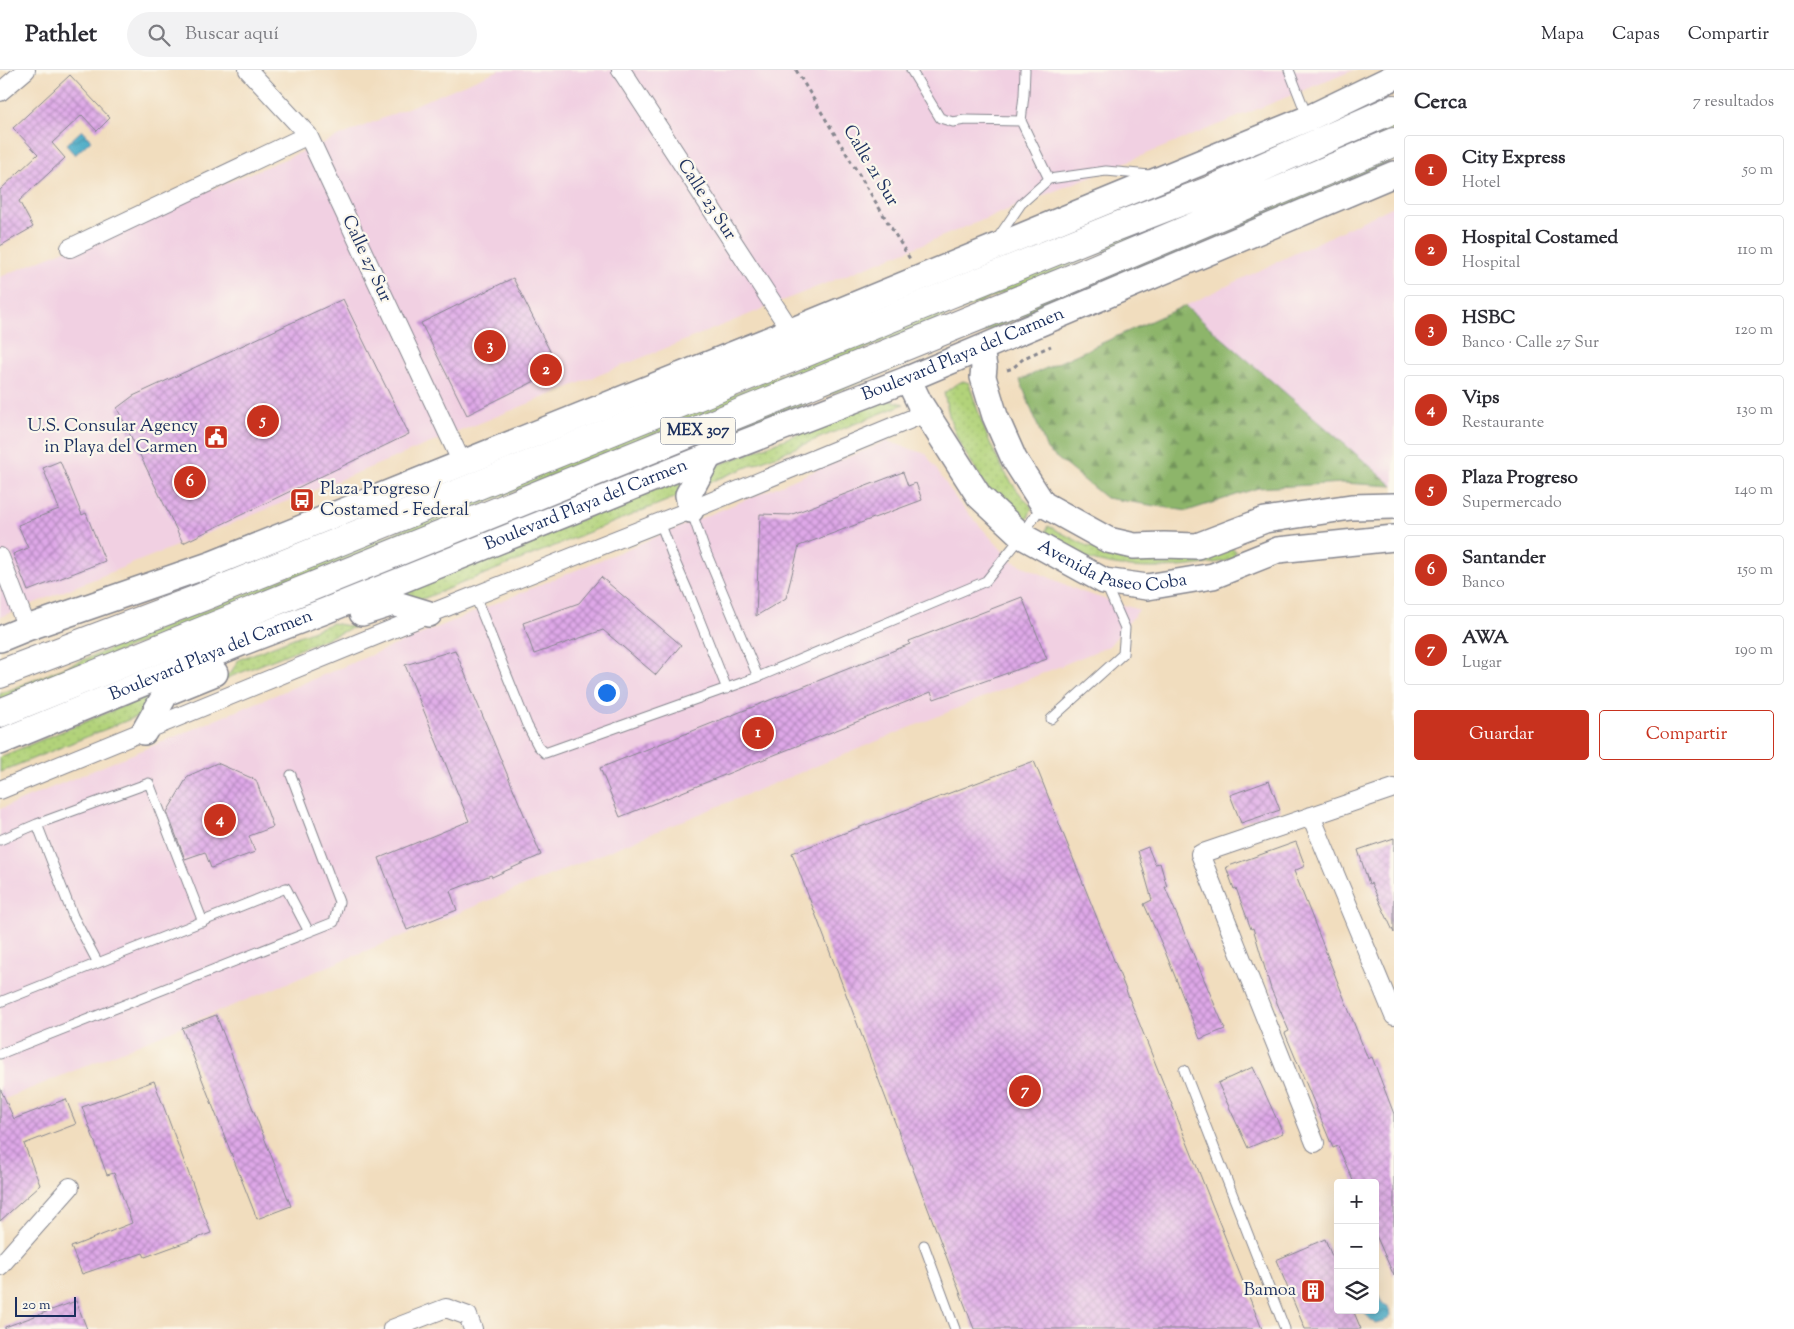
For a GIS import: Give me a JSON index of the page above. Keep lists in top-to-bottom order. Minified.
{"streets":{"highway":["MEX 307"],"main road":["Boulevard Playa del Carmen","Avenida Paseo Coba"],"street":["Calle 23 Sur","Calle 27 Sur"],"path":["Calle 21 Sur"]},"crossings":[["Boulevard Playa del Carmen","Avenida Paseo Coba"]],"places":{"public building":["U.S. Consular Agency in Playa del Carmen"],"bus stop":["Plaza Progreso / Costamed - Federal"],"building":["Bamoa"]},"scale_bar":"20 m","page":{"header":"Pathlet","search":"Buscar aquí","nav":["Mapa","Capas","Compartir"],"heading":["Cerca","7 resultados"],"list":[{"mark":"1","name":"City Express","note":"Hotel","value":"50 m"},{"mark":"2","name":"Hospital Costamed","note":"Hospital","value":"110 m"},{"mark":"3","name":"HSBC","note":"Banco · Calle 27 Sur","value":"120 m"},{"mark":"4","name":"Vips","note":"Restaurante","value":"130 m"},{"mark":"5","name":"Plaza Progreso","note":"Supermercado","value":"140 m"},{"mark":"6","name":"Santander","note":"Banco","value":"150 m"},{"mark":"7","name":"AWA","note":"Lugar","value":"190 m"}],"pins":["3","2","5","6","1","4","7"],"buttons":["Guardar","Compartir"],"map_buttons":["+","−"],"scale":"20 m"}}
